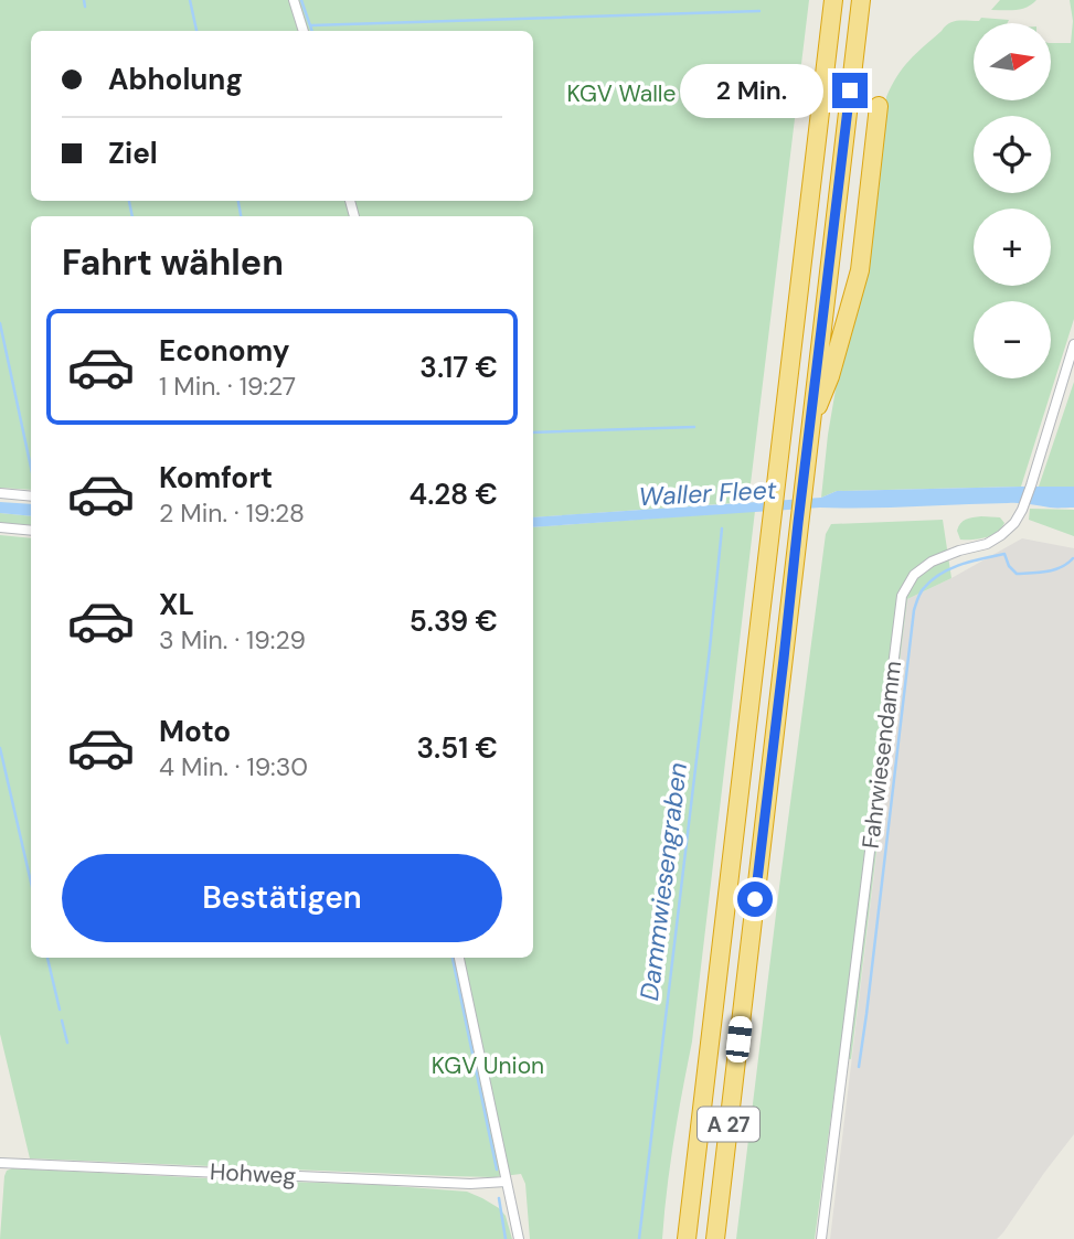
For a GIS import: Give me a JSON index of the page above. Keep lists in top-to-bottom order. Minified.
{"streets":{"highway":["A 27"],"street":["Fahrwiesendamm","Hohweg"]},"water":["Waller Fleet","Dammwiesengraben"],"parks":["KGV Walle","KGV Union"],"north":"right","page":{"map_buttons":["+","−"],"banner":["Abholung","Ziel"],"bubble":"2 Min.","heading":"Fahrt wählen","list":[{"name":"Economy","note":"1 Min. · 19:27","value":"3.17 €"},{"name":"Komfort","note":"2 Min. · 19:28","value":"4.28 €"},{"name":"XL","note":"3 Min. · 19:29","value":"5.39 €"},{"name":"Moto","note":"4 Min. · 19:30","value":"3.51 €"}],"buttons":"Bestätigen"}}
